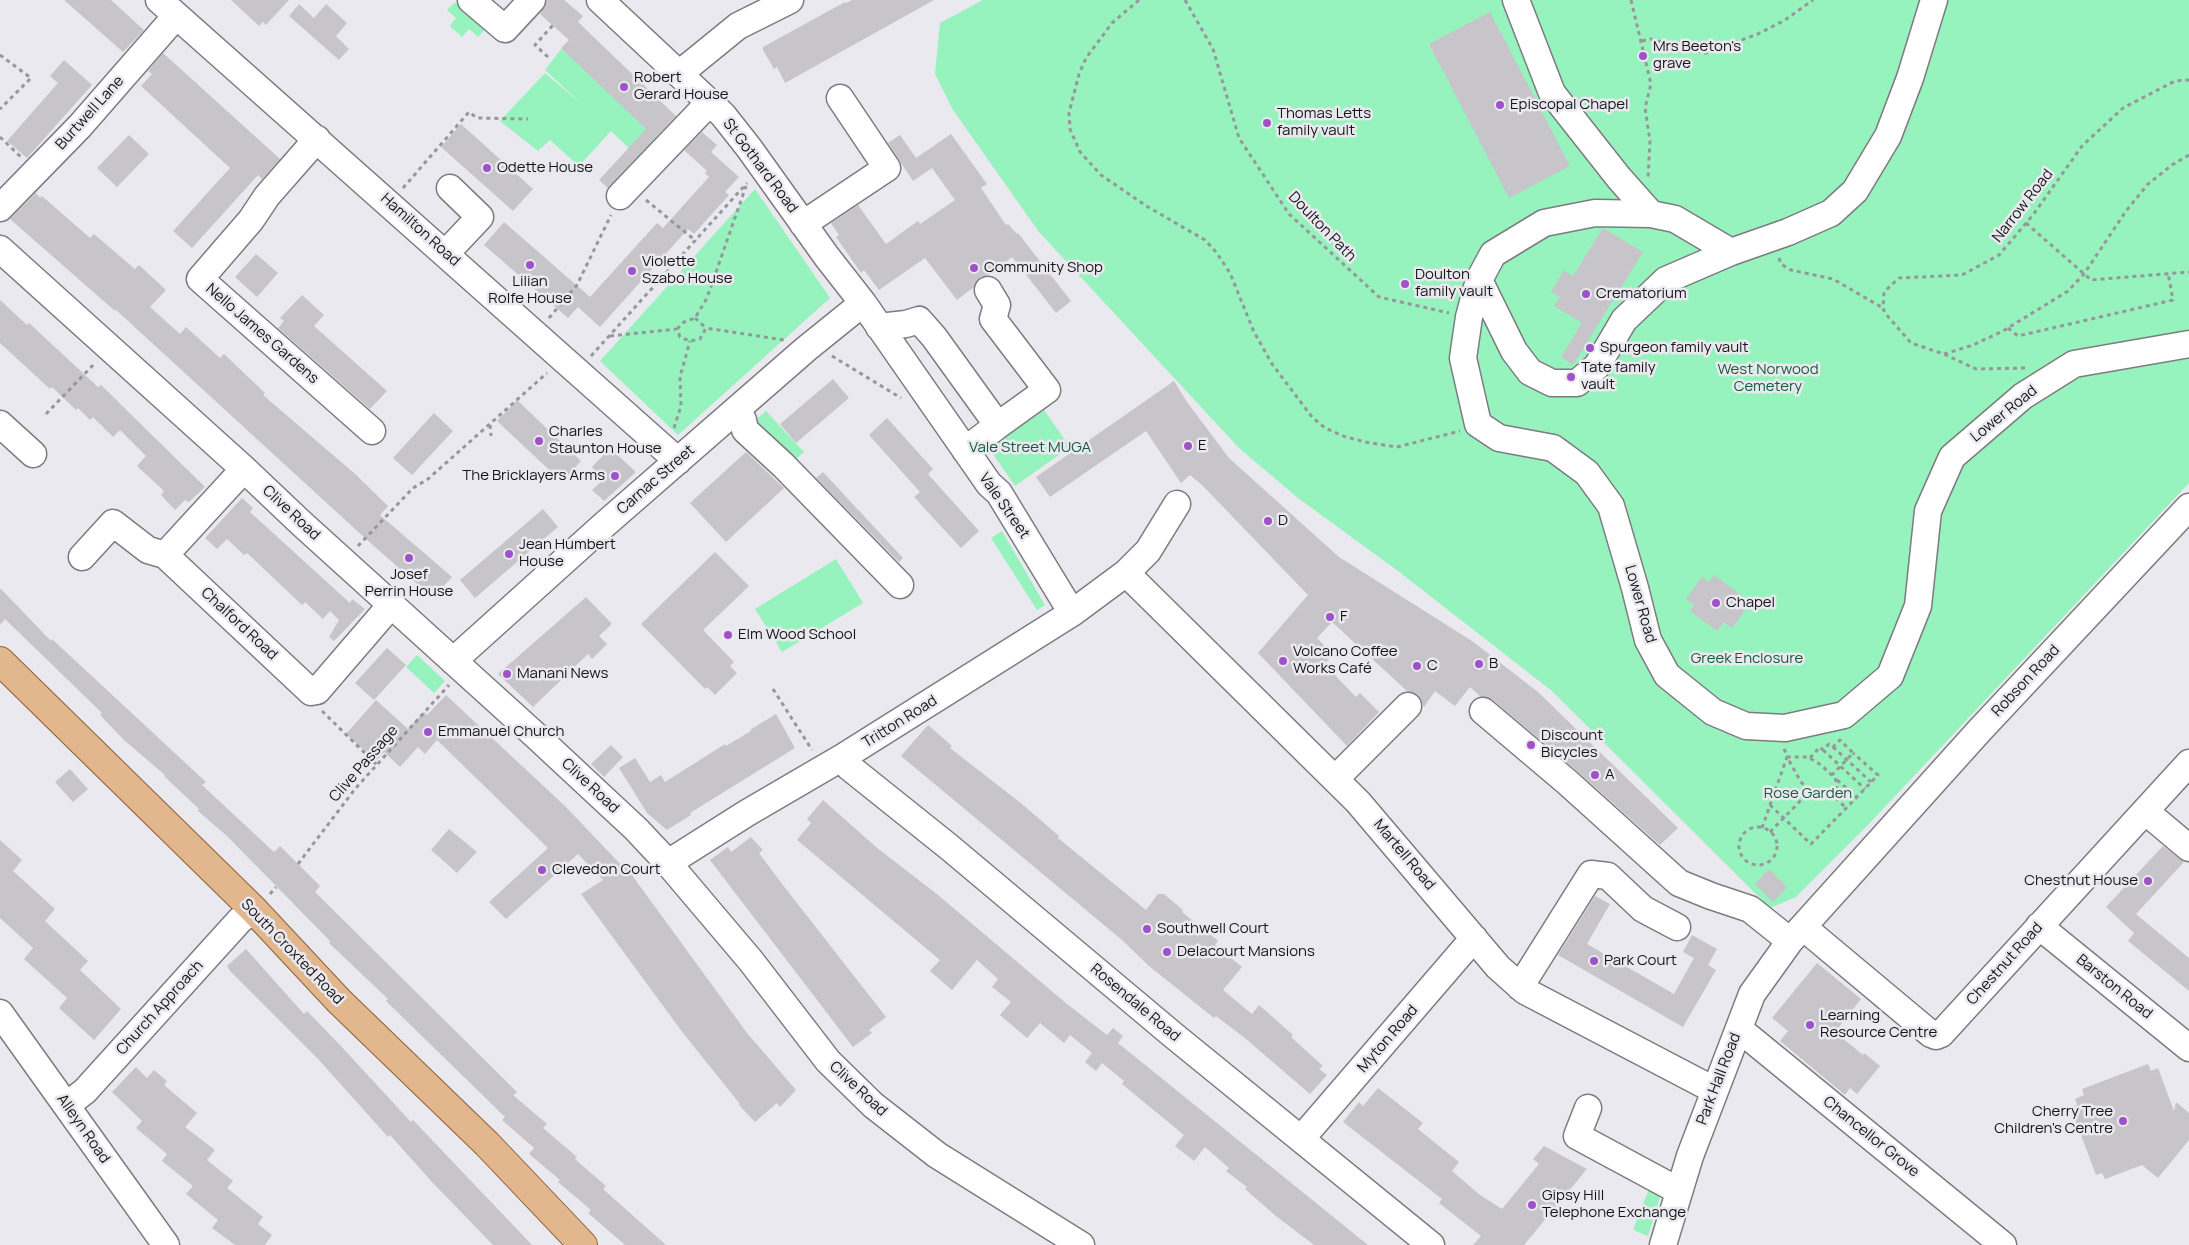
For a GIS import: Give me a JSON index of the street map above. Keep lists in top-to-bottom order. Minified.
{"streets":{"main road":["South Croxted Road"],"street":["Burtwell Lane","St Gothard Road","Hamilton Road","Nello James Gardens","Lower Road","Carnac Street","Vale Street","Clive Road","Chalford Road","Robson Road","Tritton Road","Martell Road","Chestnut Road","Barston Road","Rosendale Road","Church Approach","Myton Road","Park Hall Road","Alleyn Road","Chancellor Grove"],"path":["Narrow Road","Doulton Path","Clive Passage"]},"crossings":[["Burtwell Lane","Hamilton Road"],["St Gothard Road","Carnac Street"],["St Gothard Road","Vale Street"],["Hamilton Road","Nello James Gardens"],["Hamilton Road","Carnac Street"],["Carnac Street","Vale Street"],["Carnac Street","Clive Road"],["Carnac Street","Clive Passage"],["Vale Street","Tritton Road"],["Clive Road","Tritton Road"],["Clive Road","Clive Passage"],["Robson Road","Chestnut Road"],["Robson Road","Park Hall Road"],["Tritton Road","Martell Road"],["Tritton Road","Rosendale Road"],["Martell Road","Myton Road"],["Martell Road","Park Hall Road"],["South Croxted Road","Church Approach"],["Chestnut Road","Barston Road"],["Chestnut Road","Park Hall Road"],["Rosendale Road","Myton Road"],["Church Approach","Alleyn Road"],["Park Hall Road","Chancellor Grove"]],"parks":["West Norwood Cemetery","Vale Street MUGA","Greek Enclosure","Rose Garden"],"places":["Mrs Beeton's grave","Robert Gerard House","Episcopal Chapel","Thomas Letts family vault","Odette House","Lilian Rolfe House","Community Shop","Violette Szabo House","Doulton family vault","Crematorium","Spurgeon family vault","Tate family vault","Charles Staunton House","E","The Bricklayers Arms","D","Jean Humbert House","Josef Perrin House","Chapel","F","Elm Wood School","Volcano Coffee Works Café","B","C","Manani News","Emmanuel Church","Discount Bicycles","A","Clevedon Court","Chestnut House","Southwell Court","Delacourt Mansions","Park Court","Learning Resource Centre","Cherry Tree Children's Centre","Gipsy Hill Telephone Exchange"]}
